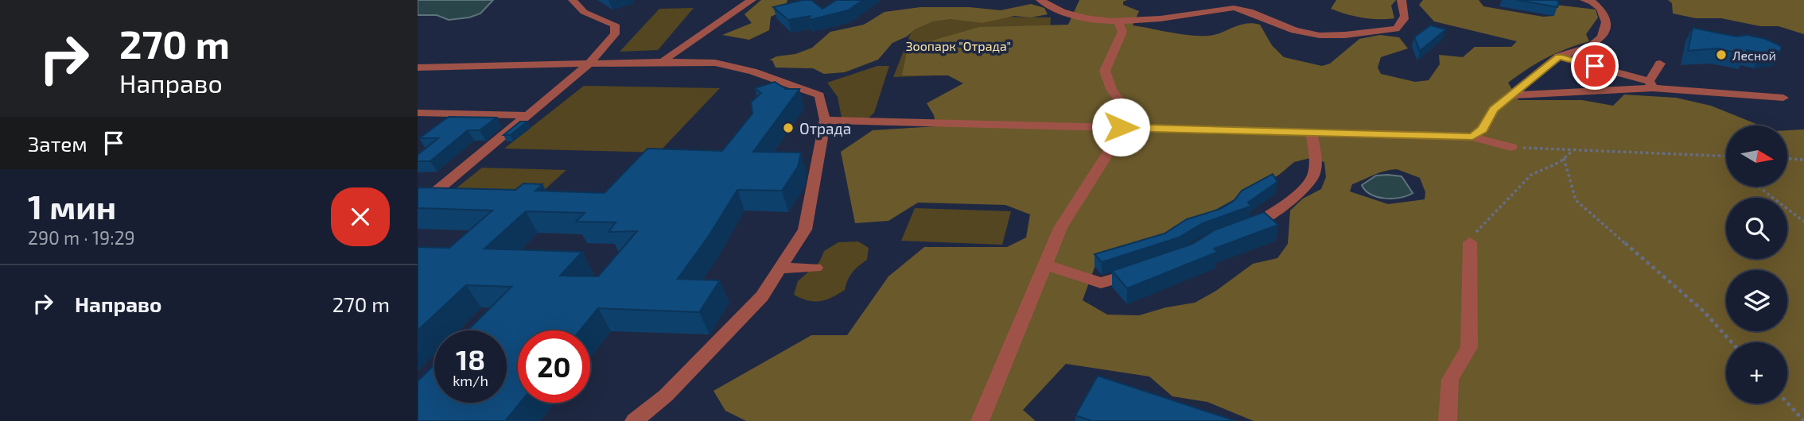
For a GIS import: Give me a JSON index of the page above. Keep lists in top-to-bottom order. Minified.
{"parks":["Зоопарк \"Отрада\""],"places":["Лесной","Отрада"],"north":"right","page":{"turn":["270 m","Направо"],"then":"Затем","map_buttons":"+","heading":["1 мин","290 m · 19:29"],"list":[{"name":"Направо","value":"270 m"}],"speed":"18 km/h","limit":"20"}}
